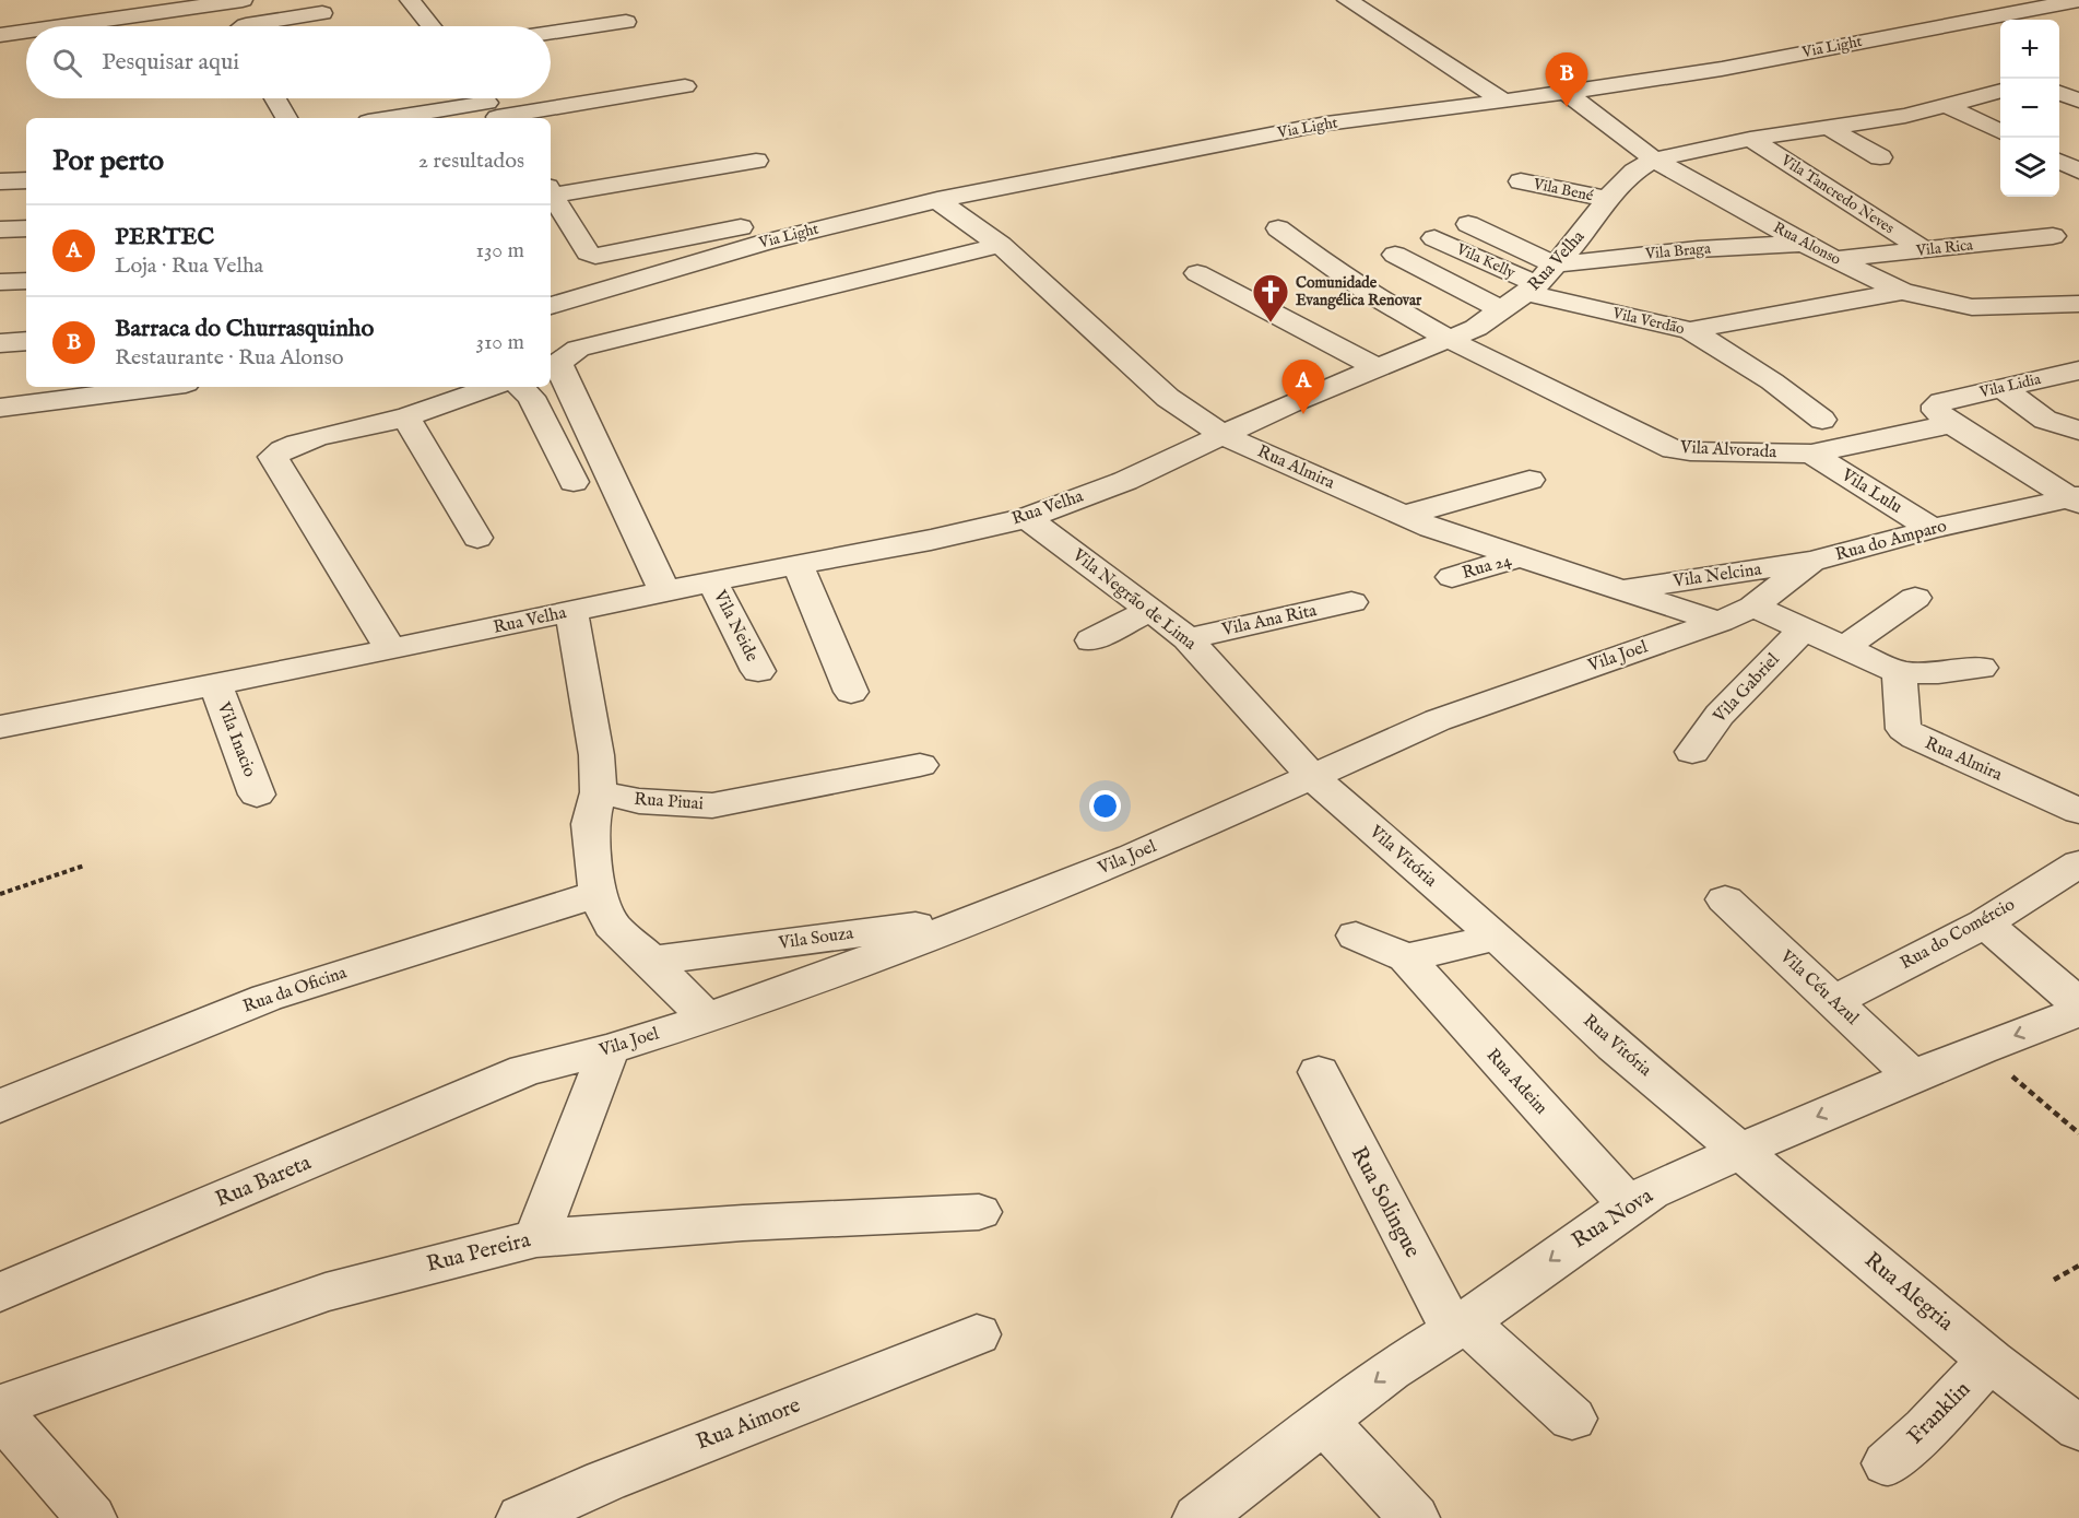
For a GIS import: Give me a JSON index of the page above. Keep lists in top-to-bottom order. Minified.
{"streets":{"street":["Via Light","Vila Bené","Vila Tancredo Neves","Rua Alonso","Vila Rica","Vila Braga","Vila Kelly","Rua Velha","Vila Verdão","Vila Lidia","Vila Alvorada","Rua Almira","Vila Lulu","Rua do Amparo","Rua 24","Vila Nelcina","Vila Negrão de Lima","Vila Ana Rita","Vila Neide","Vila Joel","Vila Gabriel","Vila Inacio","Rua Piuai","Vila Vitória","Rua do Comércio","Vila Souza","Vila Céu Azul","Rua da Oficina","Rua Vitória","Rua Adeim","Rua Bareta","Rua Solingue","Rua Nova","Rua Pereira","Rua Alegria","Franklin","Rua Aimore"]},"crossings":[["Via Light","Rua Alonso"],["Via Light","Rua Almira"],["Vila Bené","Rua Velha"],["Vila Tancredo Neves","Vila Rica"],["Vila Tancredo Neves","Rua Velha"],["Rua Alonso","Vila Rica"],["Rua Alonso","Vila Braga"],["Rua Alonso","Rua Velha"],["Vila Braga","Vila Kelly"],["Vila Braga","Rua Velha"],["Vila Braga","Vila Verdão"],["Vila Kelly","Rua Velha"],["Vila Kelly","Vila Verdão"],["Rua Velha","Vila Verdão"],["Rua Velha","Vila Alvorada"],["Rua Velha","Rua Almira"],["Rua Velha","Vila Negrão de Lima"],["Rua Velha","Vila Neide"],["Rua Velha","Vila Inacio"],["Vila Lidia","Vila Alvorada"],["Vila Alvorada","Vila Lulu"],["Rua Almira","Rua do Amparo"],["Rua Almira","Rua 24"],["Rua Almira","Vila Nelcina"],["Rua Almira","Vila Joel"],["Vila Lulu","Rua do Amparo"],["Rua do Amparo","Vila Nelcina"],["Rua do Amparo","Vila Joel"],["Vila Negrão de Lima","Vila Ana Rita"],["Vila Negrão de Lima","Vila Joel"],["Vila Negrão de Lima","Vila Vitória"],["Vila Joel","Vila Vitória"],["Vila Joel","Vila Souza"],["Vila Joel","Rua Bareta"],["Vila Vitória","Rua Vitória"],["Rua do Comércio","Vila Céu Azul"],["Vila Céu Azul","Rua Nova"],["Rua Vitória","Rua Nova"],["Rua Vitória","Rua Alegria"],["Rua Adeim","Rua Nova"],["Rua Solingue","Rua Nova"],["Rua Nova","Rua Alegria"],["Rua Alegria","Franklin"]],"one_way":["Rua Nova"],"places":{"church":["Comunidade Evangélica Renovar"]},"page":{"map_buttons":["+","−"],"search":"Pesquisar aqui","pins":["B","A"],"heading":["Por perto","2 resultados"],"list":[{"mark":"A","name":"PERTEC","note":"Loja · Rua Velha","value":"130 m"},{"mark":"B","name":"Barraca do Churrasquinho","note":"Restaurante · Rua Alonso","value":"310 m"}]}}
